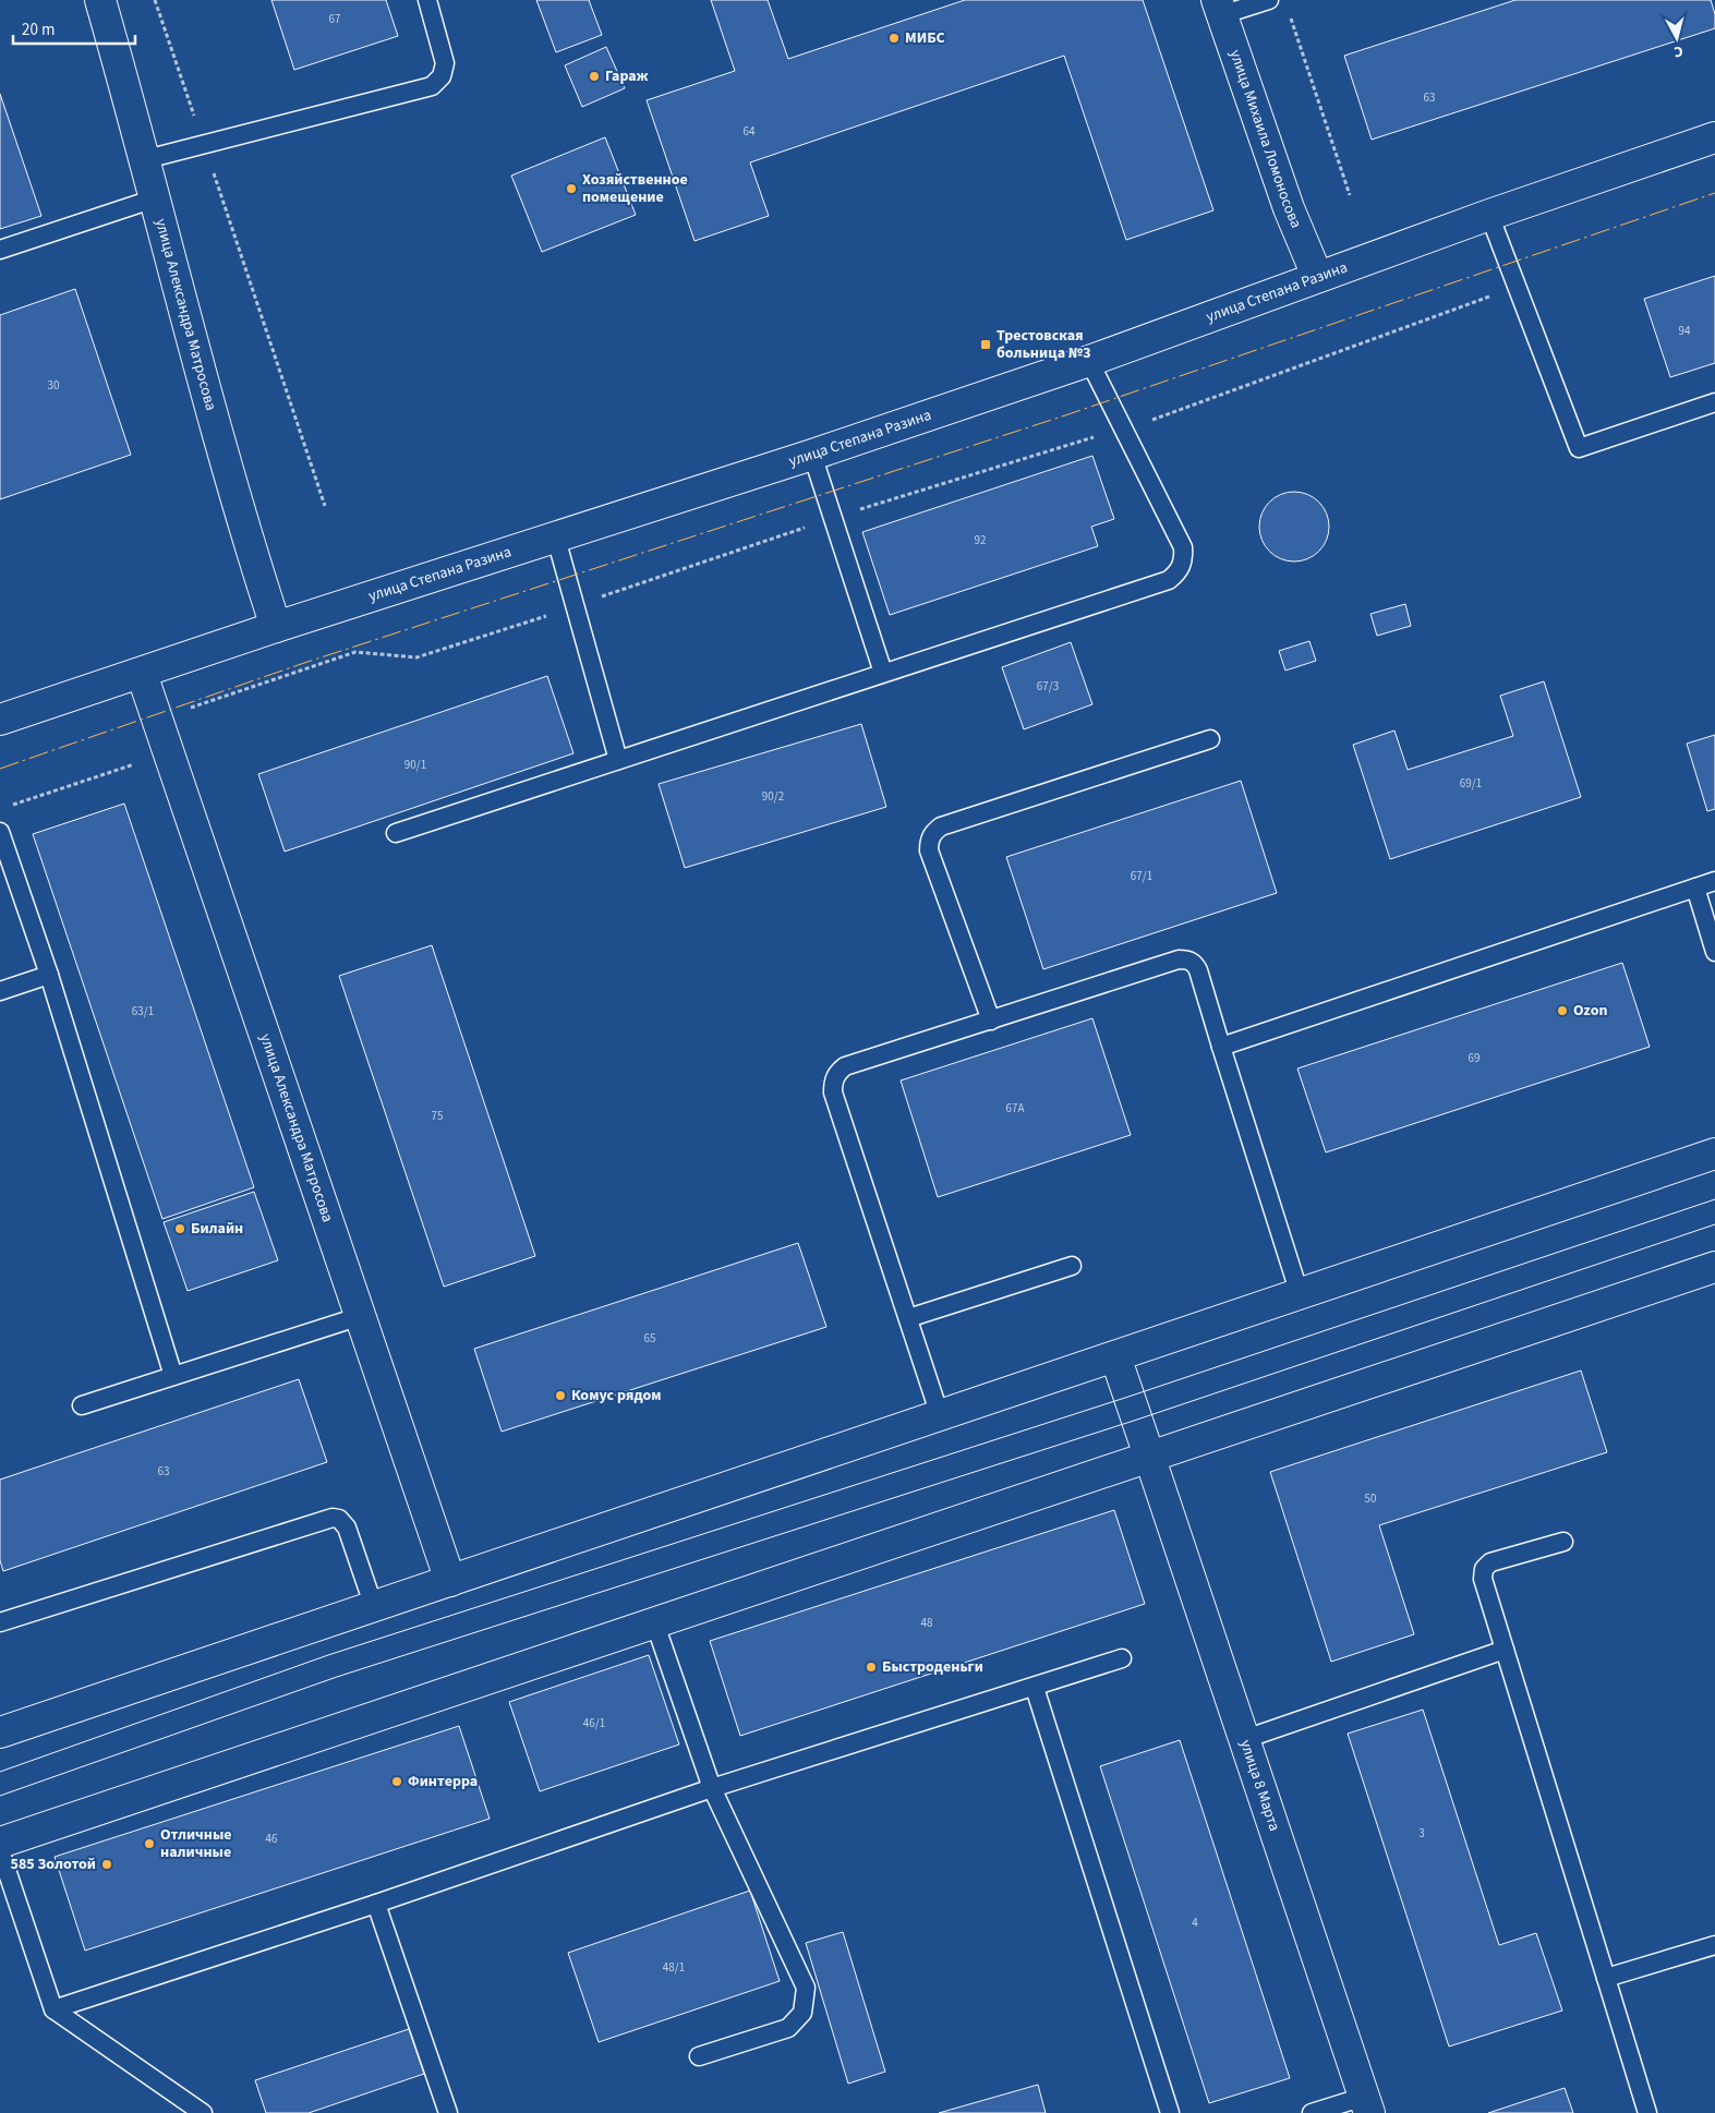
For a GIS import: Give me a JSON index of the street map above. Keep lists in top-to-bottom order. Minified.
{"streets":{"street":["улица Михаила Ломоносова","улица Степана Разина","улица Александра Матросова","улица 8 Марта"]},"crossings":[["улица Михаила Ломоносова","улица Степана Разина"],["улица Степана Разина","улица Александра Матросова"]],"places":{"other":["МИБС","Гараж","Хозяйственное помещение","Ozon","Билайн","Комус рядом","Быстроденьги","Финтерра","Отличные наличные","585 Золотой"],"transit":["Трестовская больница №3"]},"house_numbers":["67","63","64","94","30","92","67/3","90/1","69/1","90/2","67/1","63/1","69","67А","75","65","63","50","48","46/1","3","46","4","48/1"],"scale_bar":"20 m","north":"bottom"}
